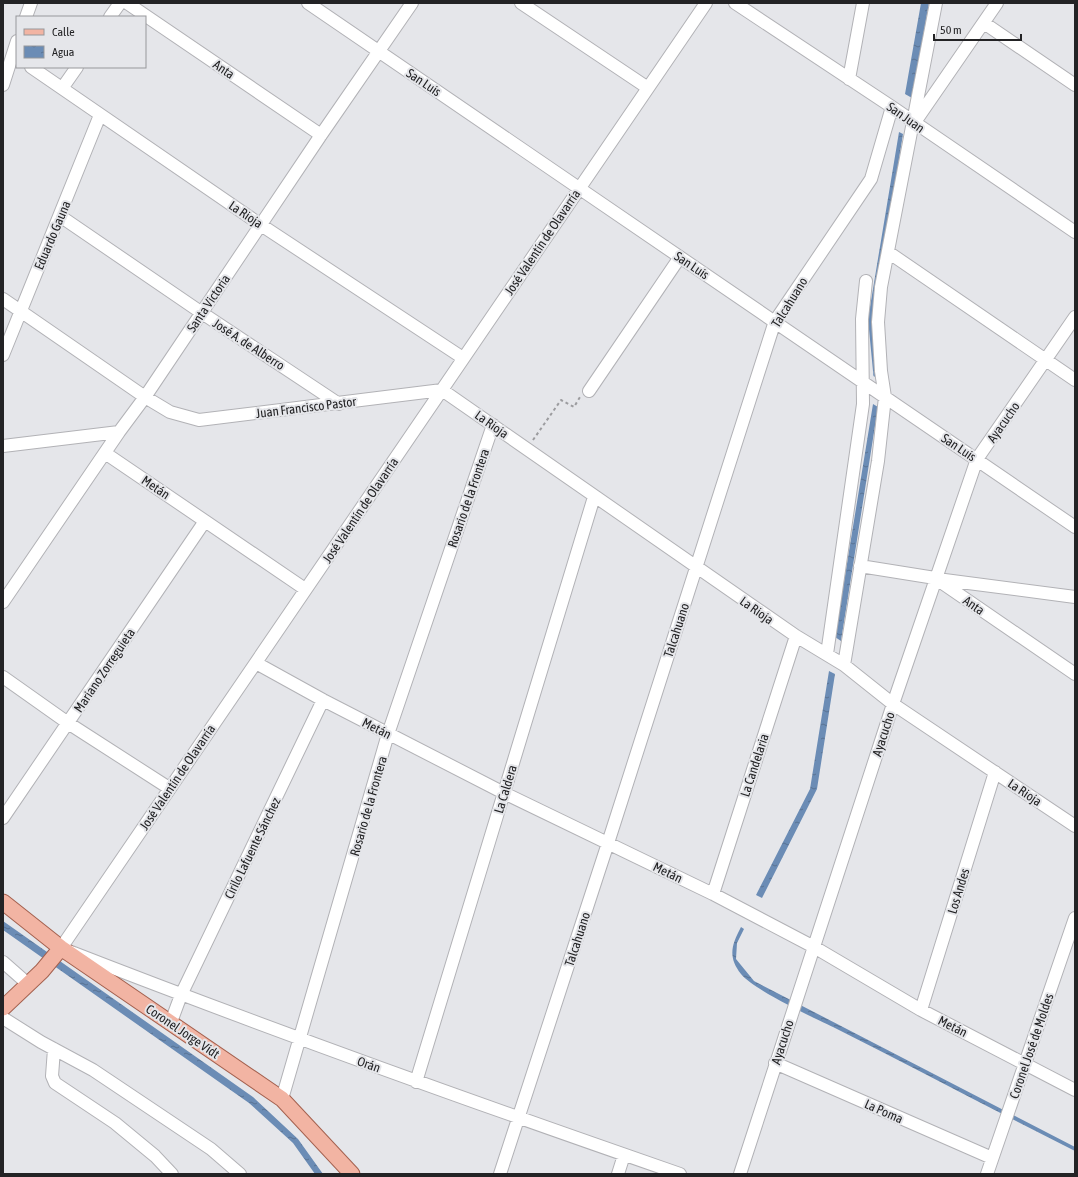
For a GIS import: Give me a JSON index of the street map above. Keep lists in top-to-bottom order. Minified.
{"streets":{"main road":["José Valentín de Olavarría","Coronel Jorge Vidt"],"street":["Anta","San Luis","San Juan","La Rioja","Eduardo Gauna","Talcahuano","Santa Victoria","José A. de Alberro","Juan Francisco Pastor","Ayacucho","Metán","Rosario de la Frontera","Mariano Zorreguieta","La Candelaria","La Caldera","Cirilo Lafuente Sánchez","Los Andes","Coronel José de Moldes","Orán","La Poma"]},"crossings":[["Anta","Santa Victoria"],["Anta","Ayacucho"],["San Luis","José Valentín de Olavarría"],["San Luis","Talcahuano"],["San Luis","Santa Victoria"],["San Luis","Ayacucho"],["San Juan","Talcahuano"],["La Rioja","Eduardo Gauna"],["La Rioja","José Valentín de Olavarría"],["La Rioja","Talcahuano"],["La Rioja","Santa Victoria"],["La Rioja","Juan Francisco Pastor"],["La Rioja","Ayacucho"],["La Rioja","Rosario de la Frontera"],["La Rioja","La Candelaria"],["La Rioja","La Caldera"],["La Rioja","Los Andes"],["Eduardo Gauna","José A. de Alberro"],["Eduardo Gauna","Juan Francisco Pastor"],["José Valentín de Olavarría","Juan Francisco Pastor"],["José Valentín de Olavarría","Metán"],["José Valentín de Olavarría","Coronel Jorge Vidt"],["José Valentín de Olavarría","Orán"],["Talcahuano","Metán"],["Talcahuano","Orán"],["Santa Victoria","José A. de Alberro"],["Santa Victoria","Juan Francisco Pastor"],["Santa Victoria","Metán"],["José A. de Alberro","Juan Francisco Pastor"],["Ayacucho","Metán"],["Ayacucho","La Poma"],["Metán","Rosario de la Frontera"],["Metán","Mariano Zorreguieta"],["Metán","La Candelaria"],["Metán","La Caldera"],["Metán","Cirilo Lafuente Sánchez"],["Metán","Los Andes"],["Metán","Coronel José de Moldes"],["Rosario de la Frontera","Coronel Jorge Vidt"],["Rosario de la Frontera","Orán"],["La Caldera","Orán"],["Cirilo Lafuente Sánchez","Coronel Jorge Vidt"],["Cirilo Lafuente Sánchez","Orán"],["Coronel Jorge Vidt","Orán"],["Coronel José de Moldes","La Poma"]],"legend":["Calle","Agua"],"scale_bar":"50 m"}
